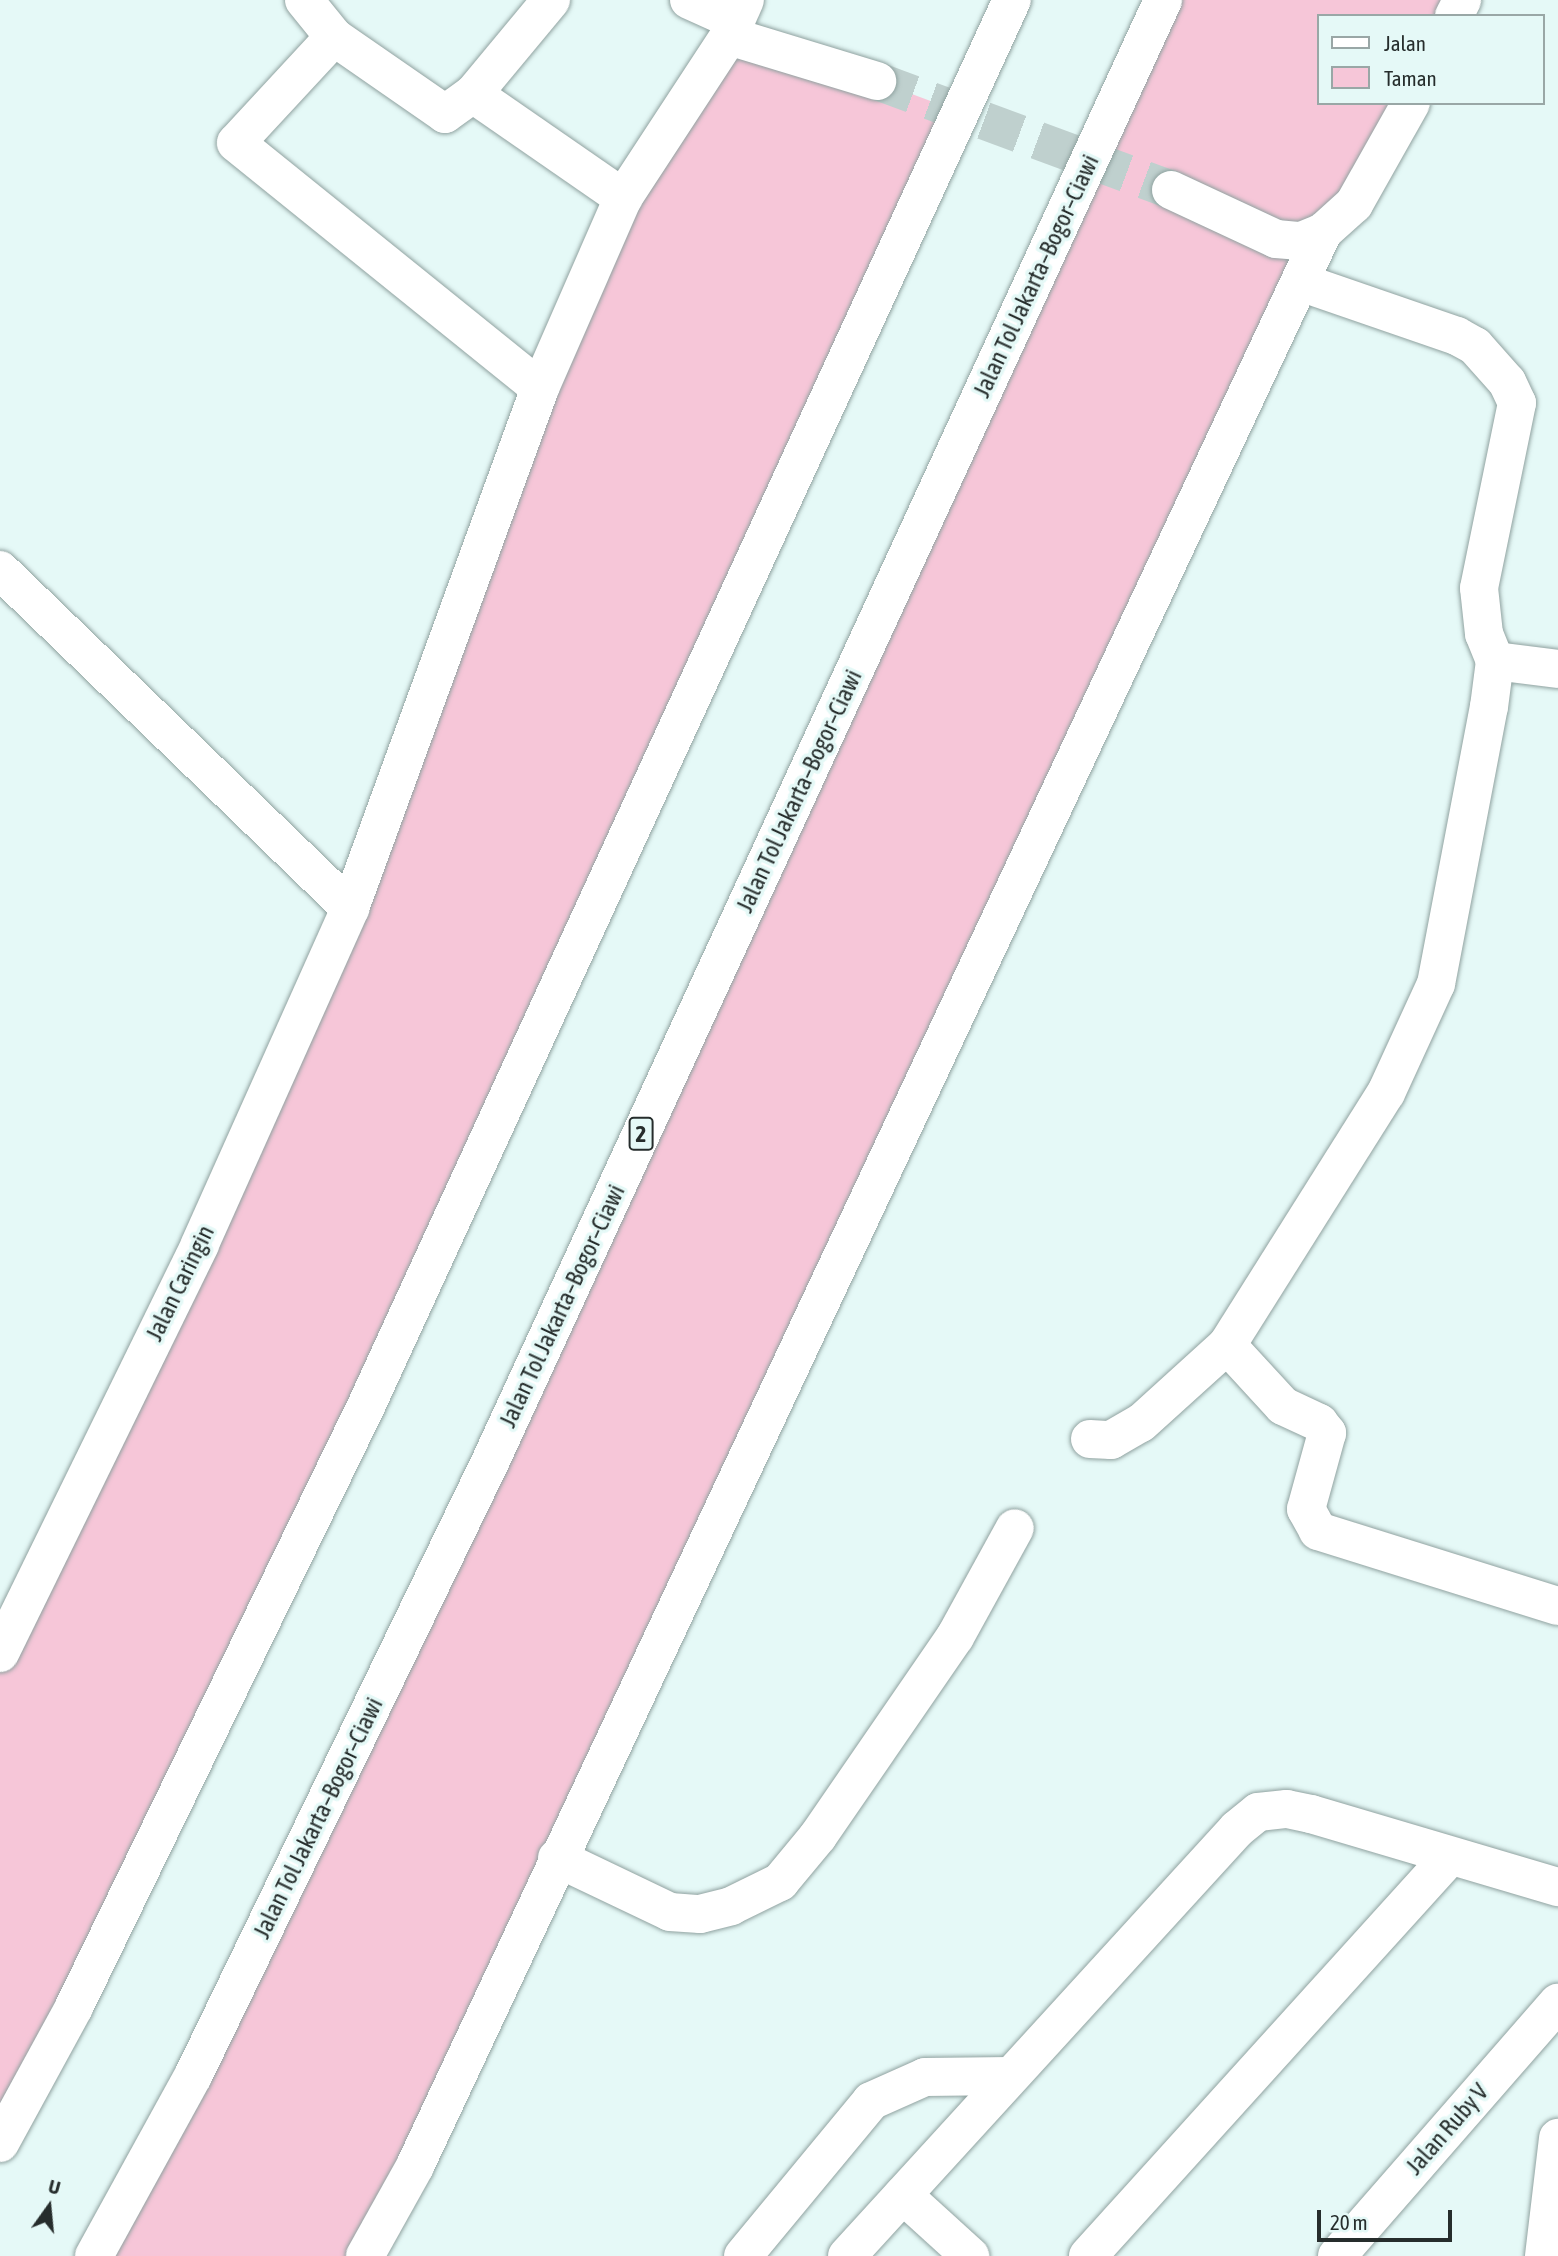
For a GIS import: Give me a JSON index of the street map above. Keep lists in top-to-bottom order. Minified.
{"streets":{"main road":["Jalan Tol Jakarta–Bogor–Ciawi","2","Jalan Caringin","Jalan Ruby V"]},"legend":["Jalan","Taman"],"scale_bar":"20 m","north":"top"}
